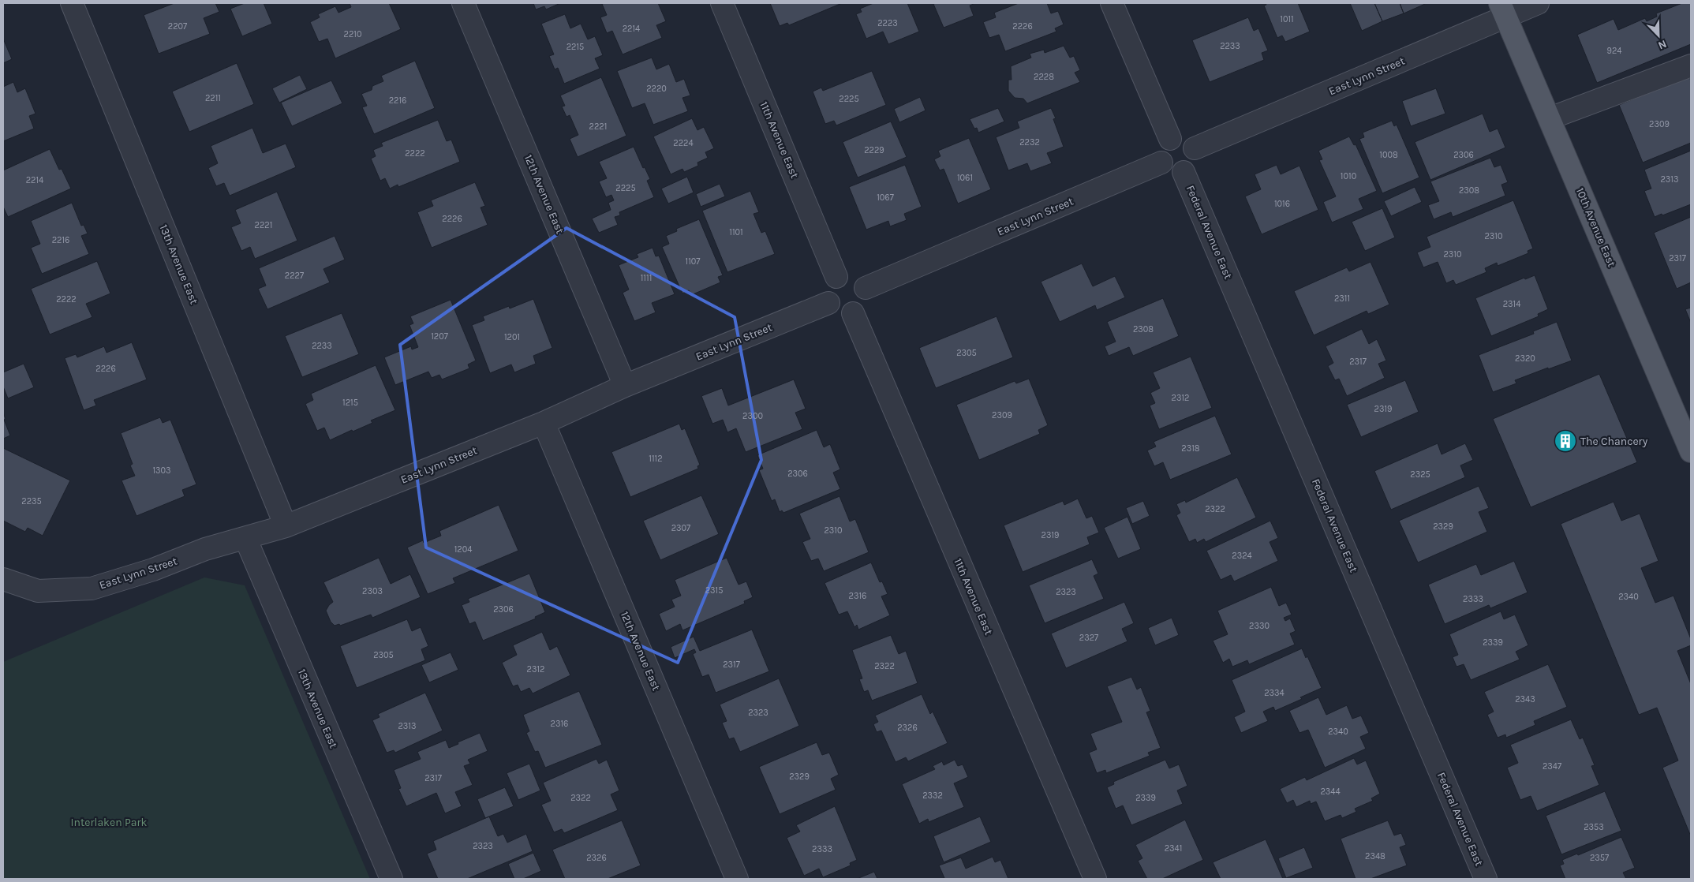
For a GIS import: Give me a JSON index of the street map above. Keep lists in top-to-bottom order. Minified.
{"streets":{"main road":["10th Avenue East"],"street":["East Lynn Street","11th Avenue East","12th Avenue East","Federal Avenue East","13th Avenue East"]},"crossings":[["East Lynn Street","11th Avenue East"],["East Lynn Street","12th Avenue East"],["East Lynn Street","10th Avenue East"],["East Lynn Street","Federal Avenue East"],["East Lynn Street","13th Avenue East"]],"parks":["Interlaken Park"],"places":{"building":["The Chancery"]},"house_numbers":["1011","2223","2207","2226","2214","2210","2233","2215","924","2228","2220","2211","2225","2216","2309","2221","2232","2224","2229","2222","1008","2306","1010","1061","2313","2214","2225","2308","1067","1016","2226","2221","1101","2310","2216","2310","2317","1107","2227","1111","2311","2222","2314","2308","1207","1201","2233","2305","2320","2317","2226","2312","1215","2319","2309","2300","2318","1112","1303","2306","2325","2235","2322","2329","2307","2310","2319","1204","2324","2315","2303","2323","2316","2340","2333","2306","2330","2327","2339","2305","2317","2322","2312","2334","2343","2323","2316","2313","2326","2340","2347","2329","2317","2344","2332","2322","2339","2353","2323","2341","2333","2348","2326","2357"],"north":"bottom right"}
